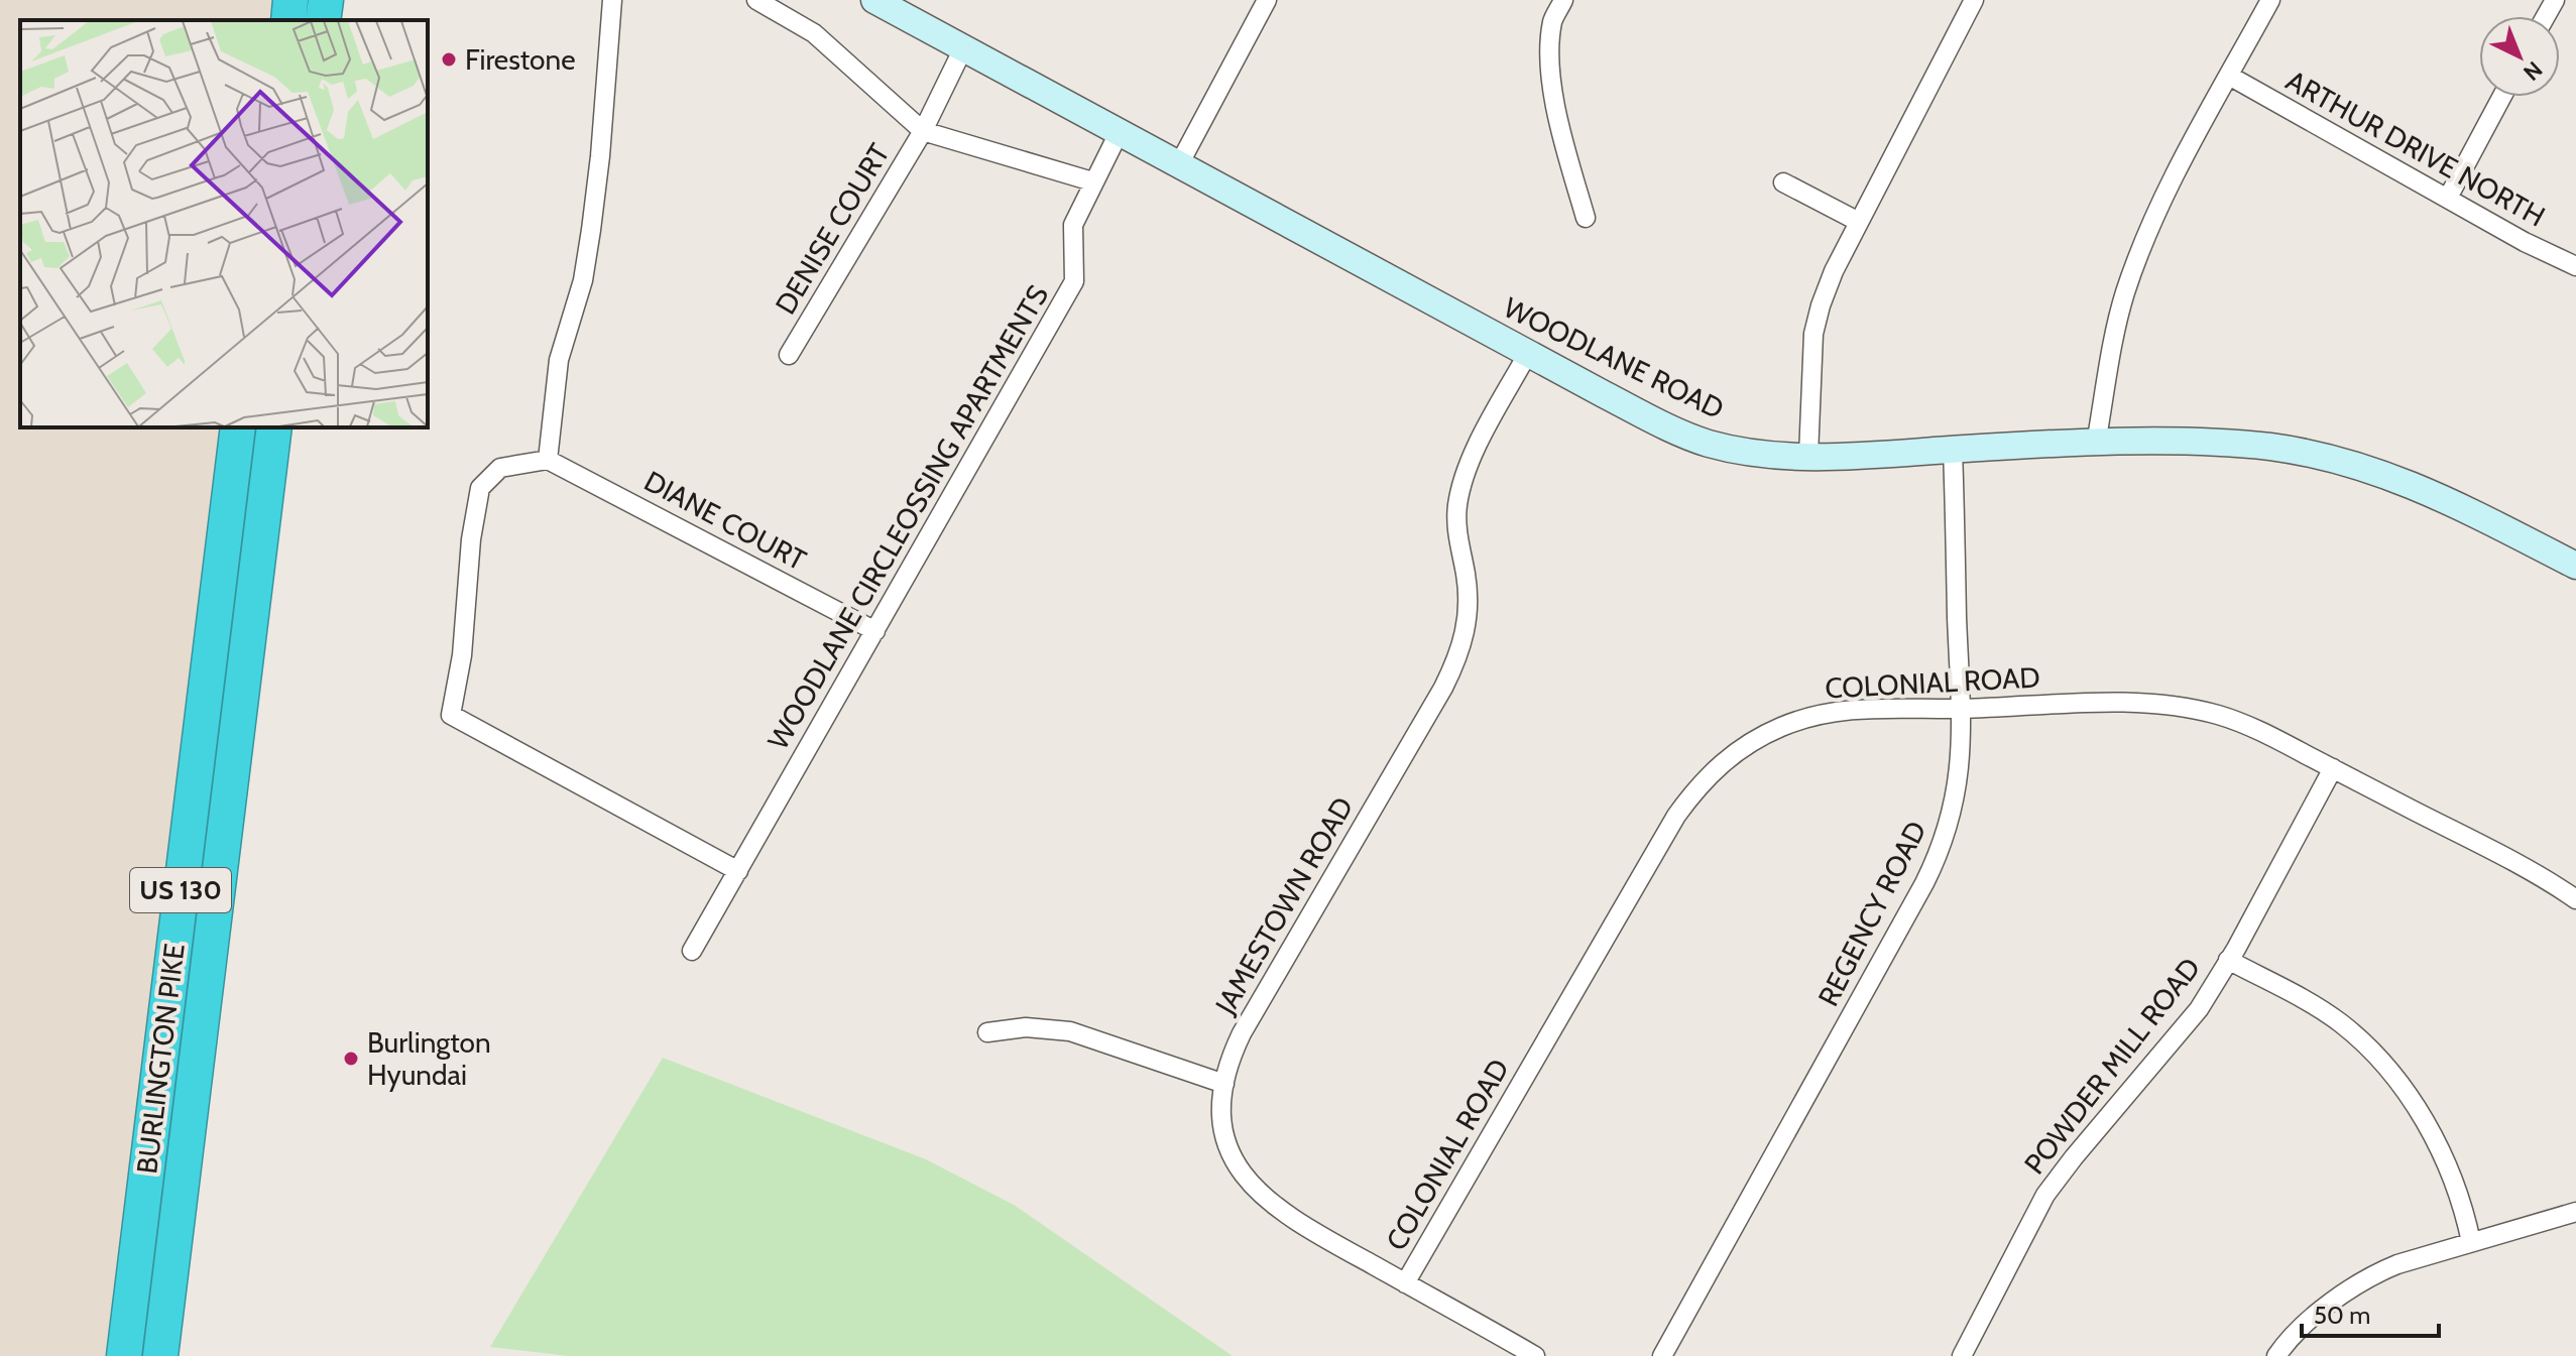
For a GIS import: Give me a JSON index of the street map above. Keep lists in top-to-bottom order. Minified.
{"streets":{"highway":["US 130","BURLINGTON PIKE"],"street":["ARTHUR DRIVE NORTH","DENISE COURT","WOODLANE ROAD","WOODLANE CIRCLEOSSING APARTMENTS","DIANE COURT","COLONIAL ROAD","JAMESTOWN ROAD","REGENCY ROAD","POWDER MILL ROAD"]},"crossings":[["DENISE COURT","WOODLANE ROAD"],["WOODLANE ROAD","WOODLANE CIRCLEOSSING APARTMENTS"],["WOODLANE ROAD","JAMESTOWN ROAD"],["WOODLANE ROAD","REGENCY ROAD"],["WOODLANE CIRCLEOSSING APARTMENTS","DIANE COURT"],["COLONIAL ROAD","JAMESTOWN ROAD"],["COLONIAL ROAD","REGENCY ROAD"],["COLONIAL ROAD","POWDER MILL ROAD"]],"places":["Firestone","Burlington Hyundai"],"scale_bar":"50 m","north":"bottom right"}
